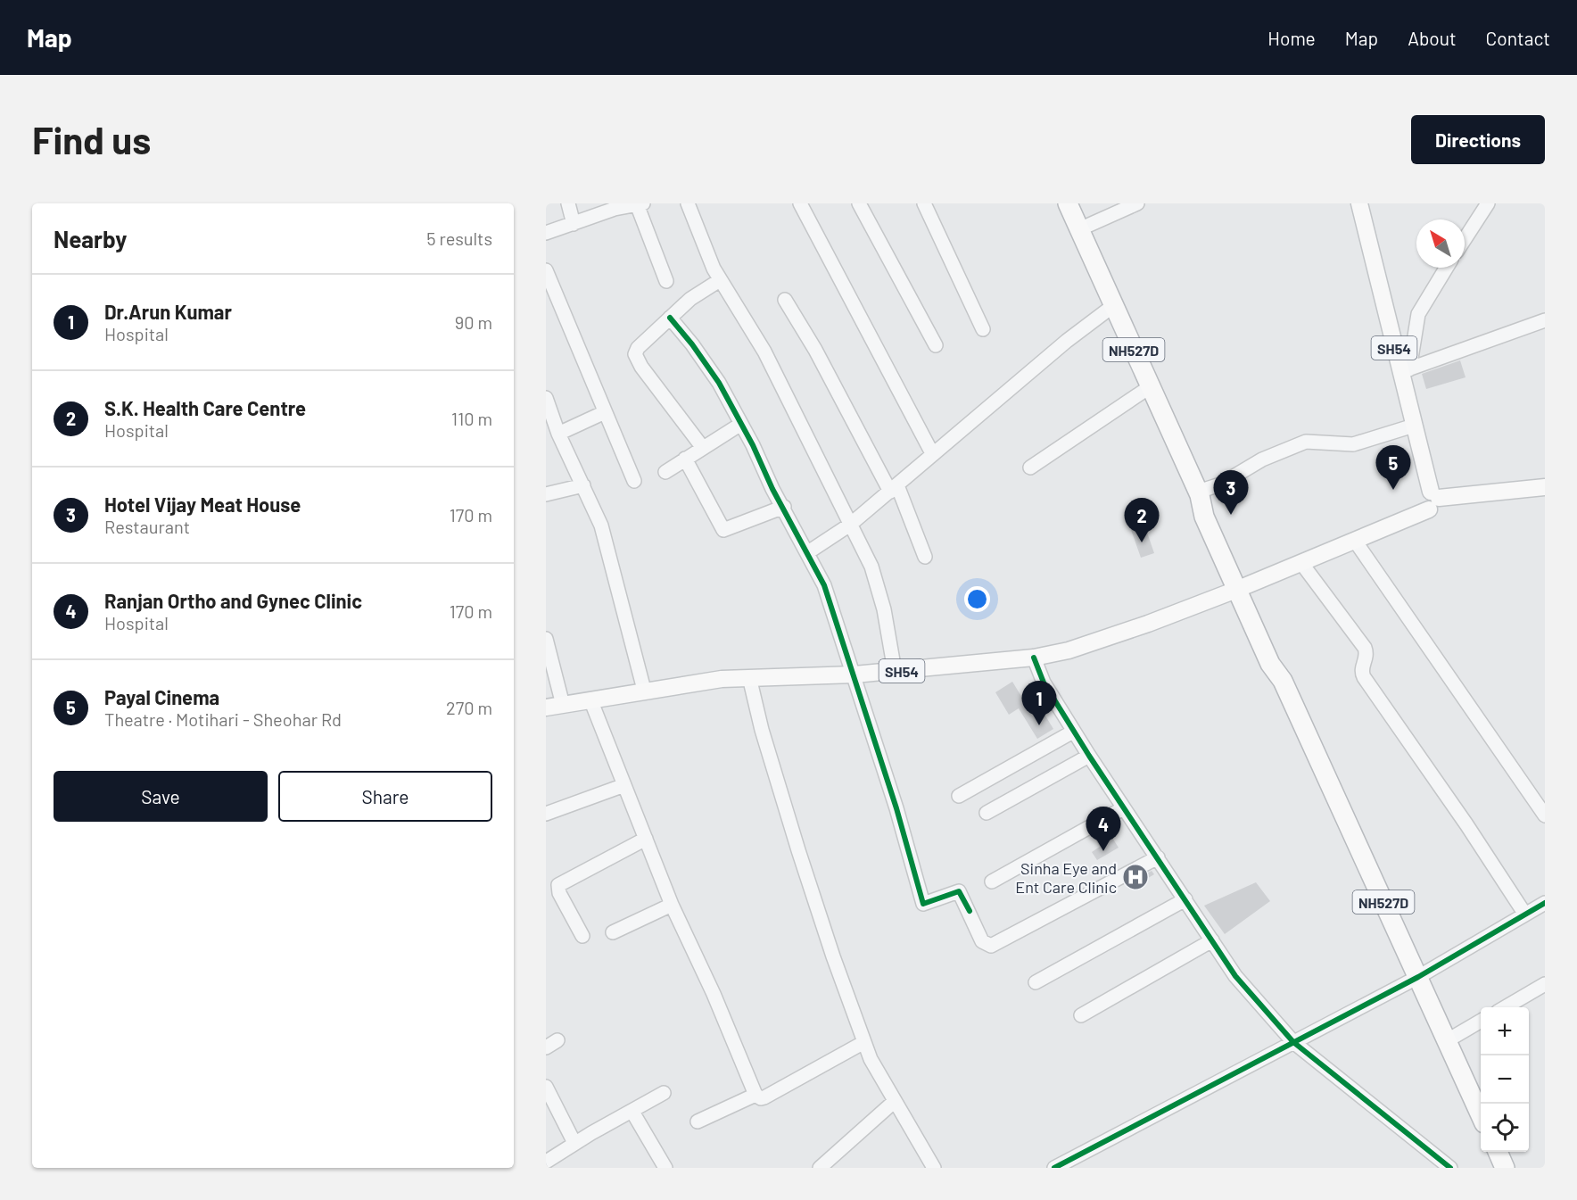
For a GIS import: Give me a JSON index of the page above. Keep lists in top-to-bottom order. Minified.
{"streets":{"highway":["NH527D"],"main road":["SH54"]},"crossings":[["SH54","NH527D"]],"places":{"hospital":["Sinha Eye and Ent Care Clinic"]},"north":"top left","page":{"header":"Map","nav":["Home","Map","About","Contact"],"buttons":["Directions",["Save","Share"]],"title":"Find us","heading":["Nearby","5 results"],"list":[{"mark":"1","name":"Dr.Arun Kumar","note":"Hospital","value":"90 m"},{"mark":"2","name":"S.K. Health Care Centre","note":"Hospital","value":"110 m"},{"mark":"3","name":"Hotel Vijay Meat House","note":"Restaurant","value":"170 m"},{"mark":"4","name":"Ranjan Ortho and Gynec Clinic","note":"Hospital","value":"170 m"},{"mark":"5","name":"Payal Cinema","note":"Theatre · Motihari - Sheohar Rd","value":"270 m"}],"pins":["5","3","2","1","4"],"map_buttons":["+","−"]}}
